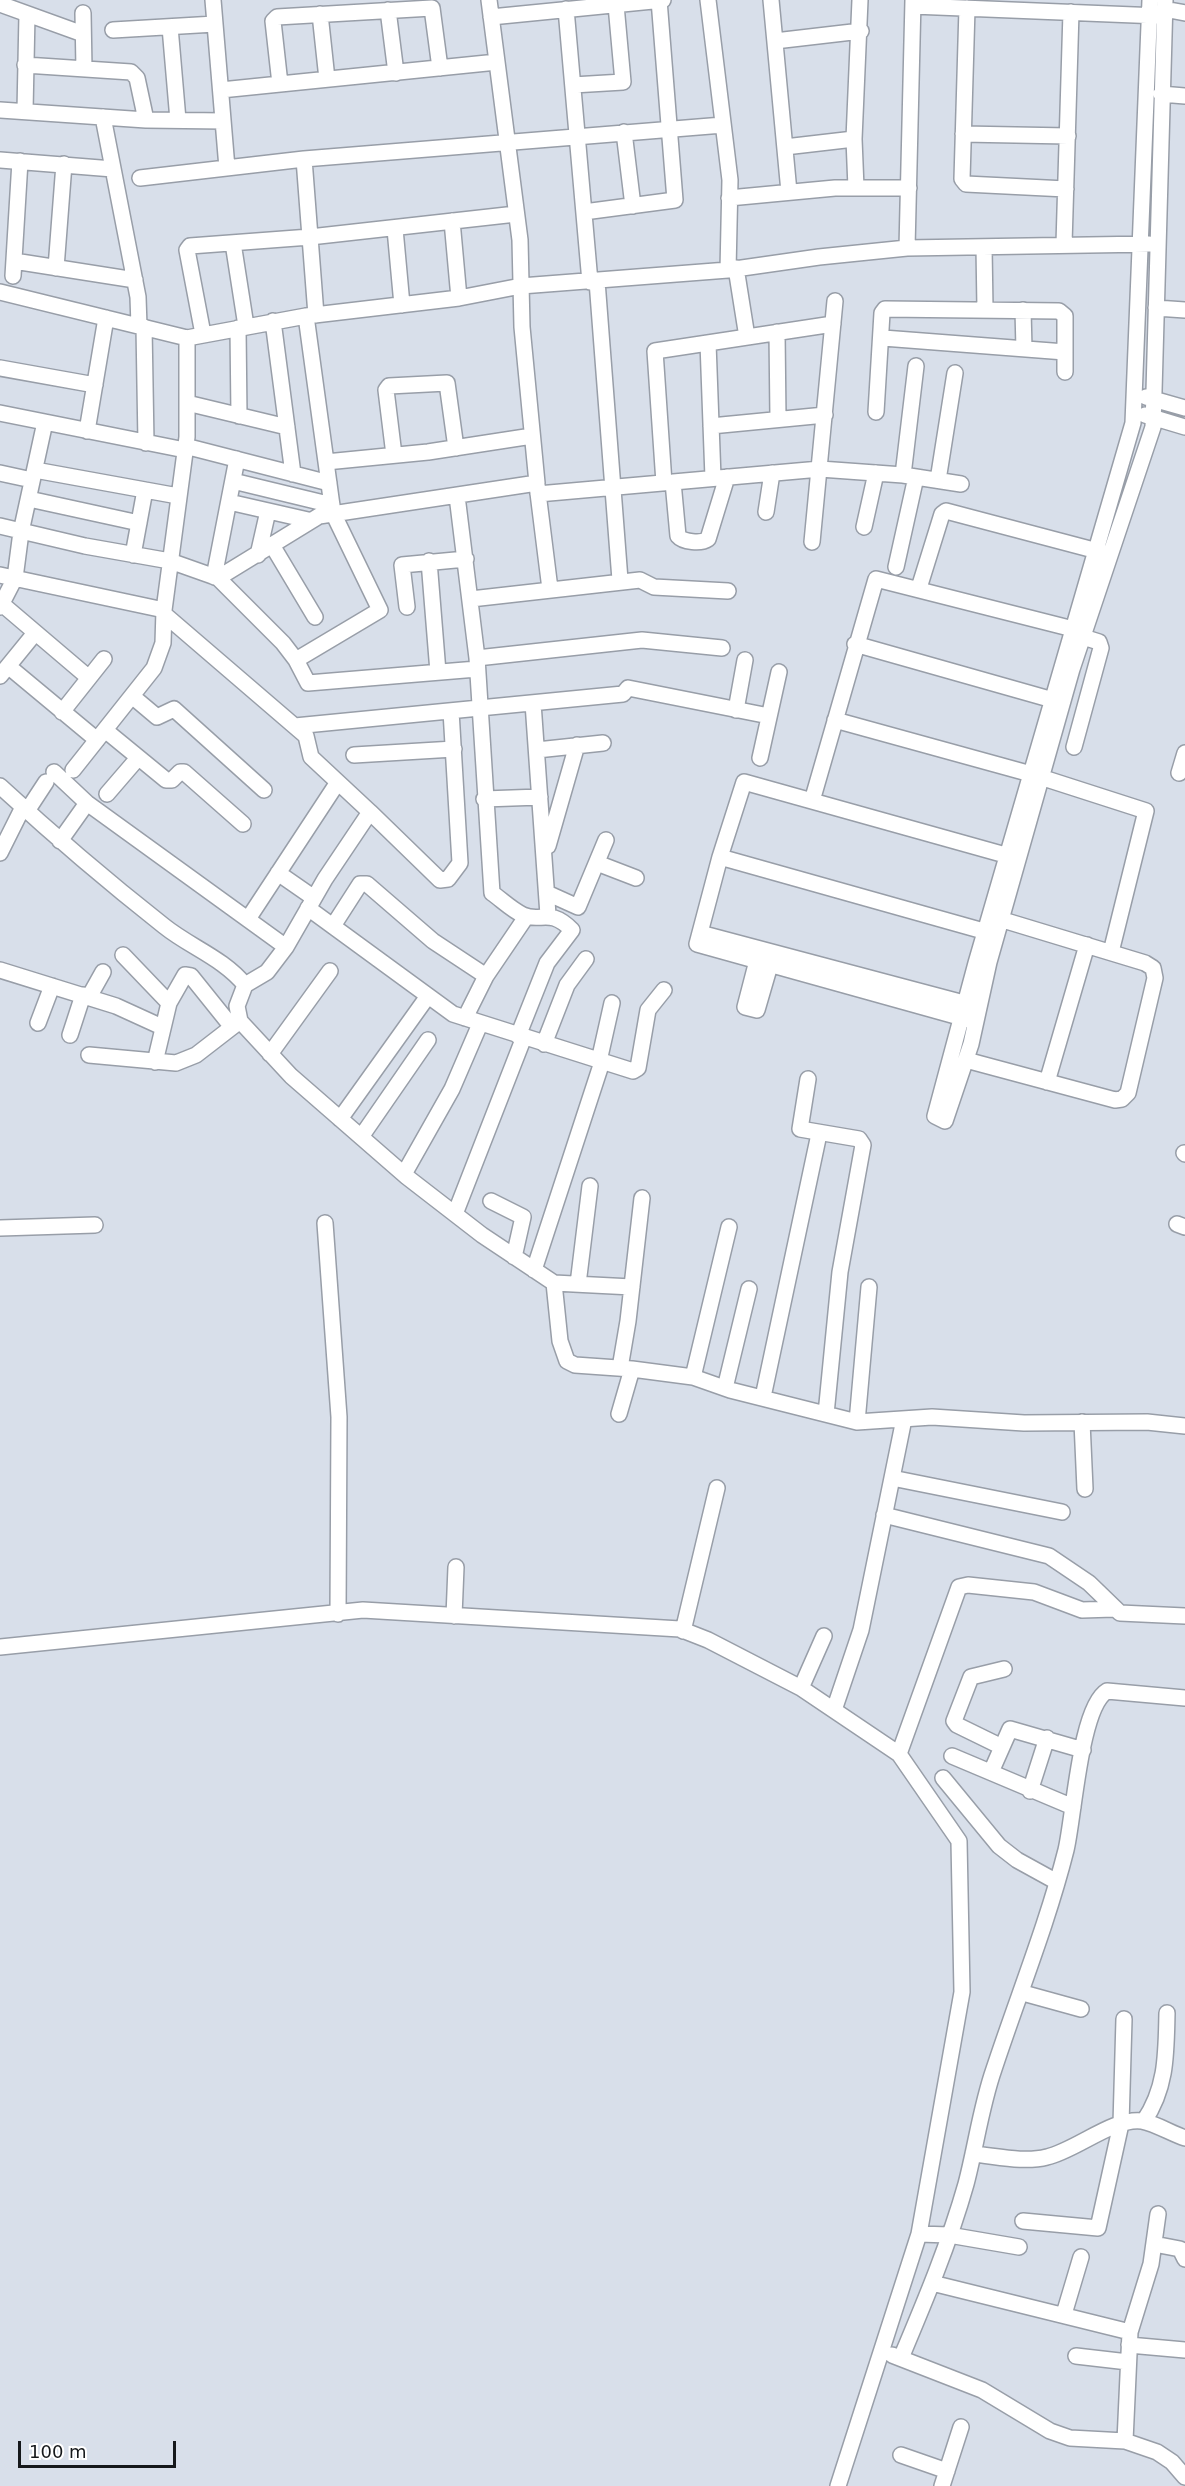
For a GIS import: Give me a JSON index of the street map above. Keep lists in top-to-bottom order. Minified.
{"scale_bar":"100 m"}
